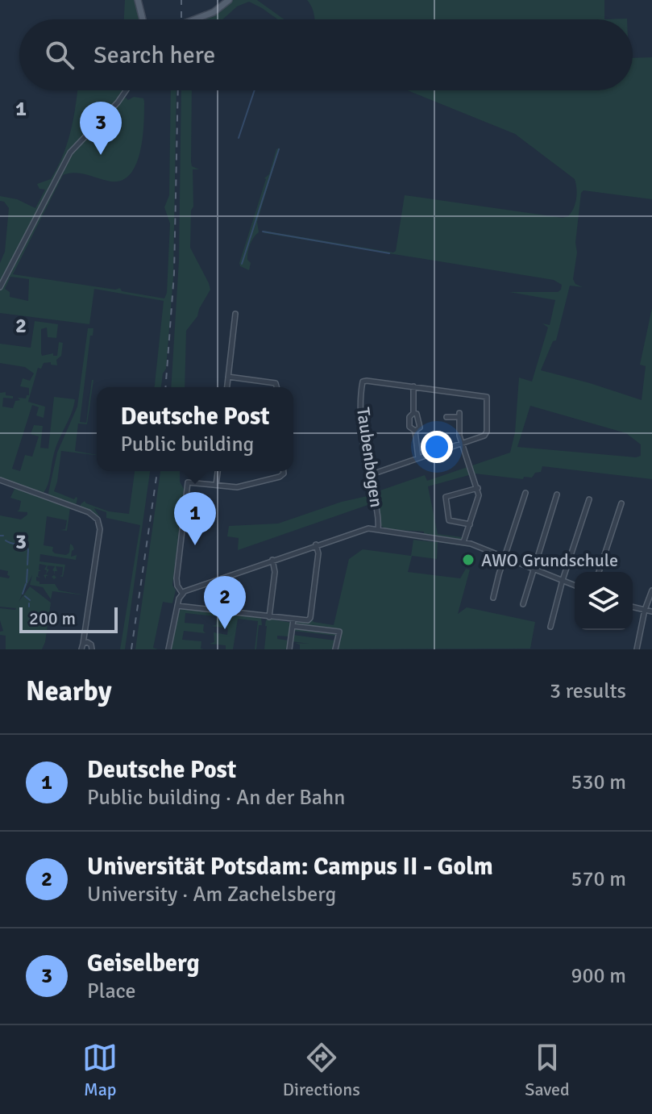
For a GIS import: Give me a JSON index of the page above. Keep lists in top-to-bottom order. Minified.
{"streets":{"street":["Taubenbogen"]},"places":["AWO Grundschule"],"scale_bar":"200 m","page":{"search":"Search here","pins":["3","1","2"],"popup":["Deutsche Post","Public building"],"scale":"200 m","heading":["Nearby","3 results"],"list":[{"mark":"1","name":"Deutsche Post","note":"Public building · An der Bahn","value":"530 m"},{"mark":"2","name":"Universität Potsdam: Campus II - Golm","note":"University · Am Zachelsberg","value":"570 m"},{"mark":"3","name":"Geiselberg","note":"Place","value":"900 m"}],"nav":["Map","Directions","Saved"]},"grid":{"rows":["1","2","3"]}}
